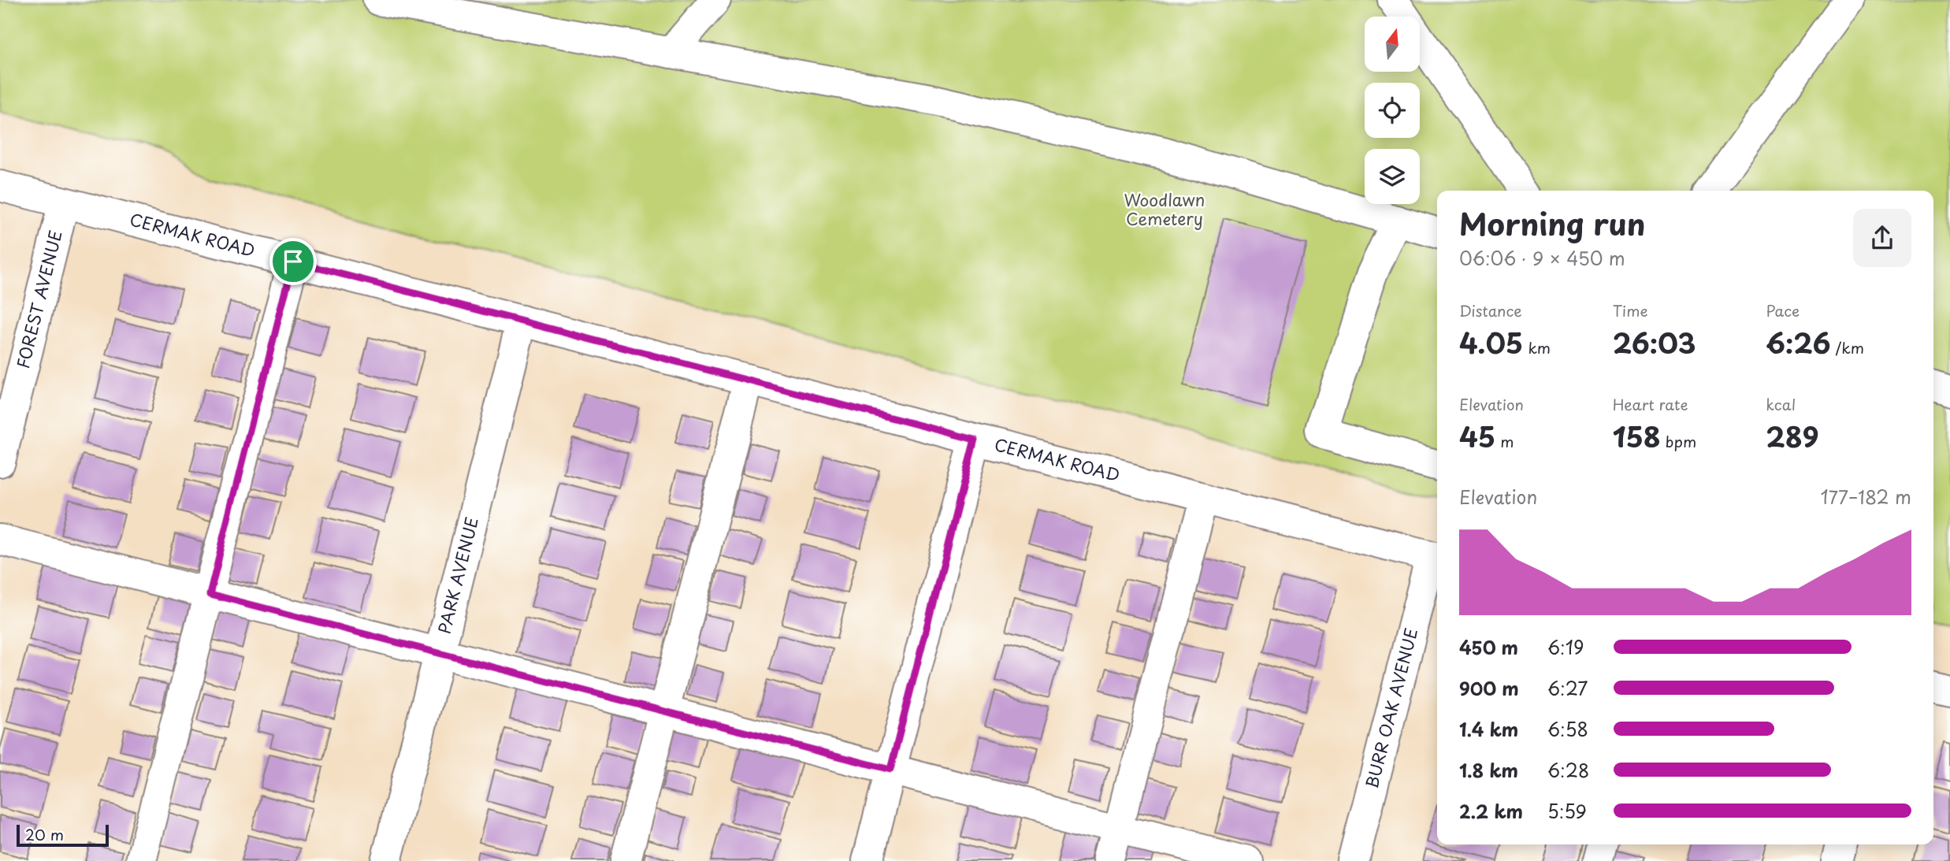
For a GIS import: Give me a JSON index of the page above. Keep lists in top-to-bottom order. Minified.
{"streets":{"street":["CERMAK ROAD","FOREST AVENUE","PARK AVENUE","BURR OAK AVENUE"]},"crossings":[["CERMAK ROAD","FOREST AVENUE"],["CERMAK ROAD","PARK AVENUE"],["CERMAK ROAD","BURR OAK AVENUE"]],"parks":["Woodlawn Cemetery"],"scale_bar":"20 m","north":"top","page":{"heading":["Morning run","06:06 · 9 × 450 m"],"stats":[["Distance","4.05 km"],["Time","26:03"],["Pace","6:26 /km"],["Elevation","45 m"],["Heart rate","158 bpm"],["kcal","289"]],"chart":["Elevation","177–182 m"],"list":[{"name":"450 m","note":"6:19"},{"name":"900 m","note":"6:27"},{"name":"1.4 km","note":"6:58"},{"name":"1.8 km","note":"6:28"},{"name":"2.2 km","note":"5:59"}],"scale":"20 m"}}
